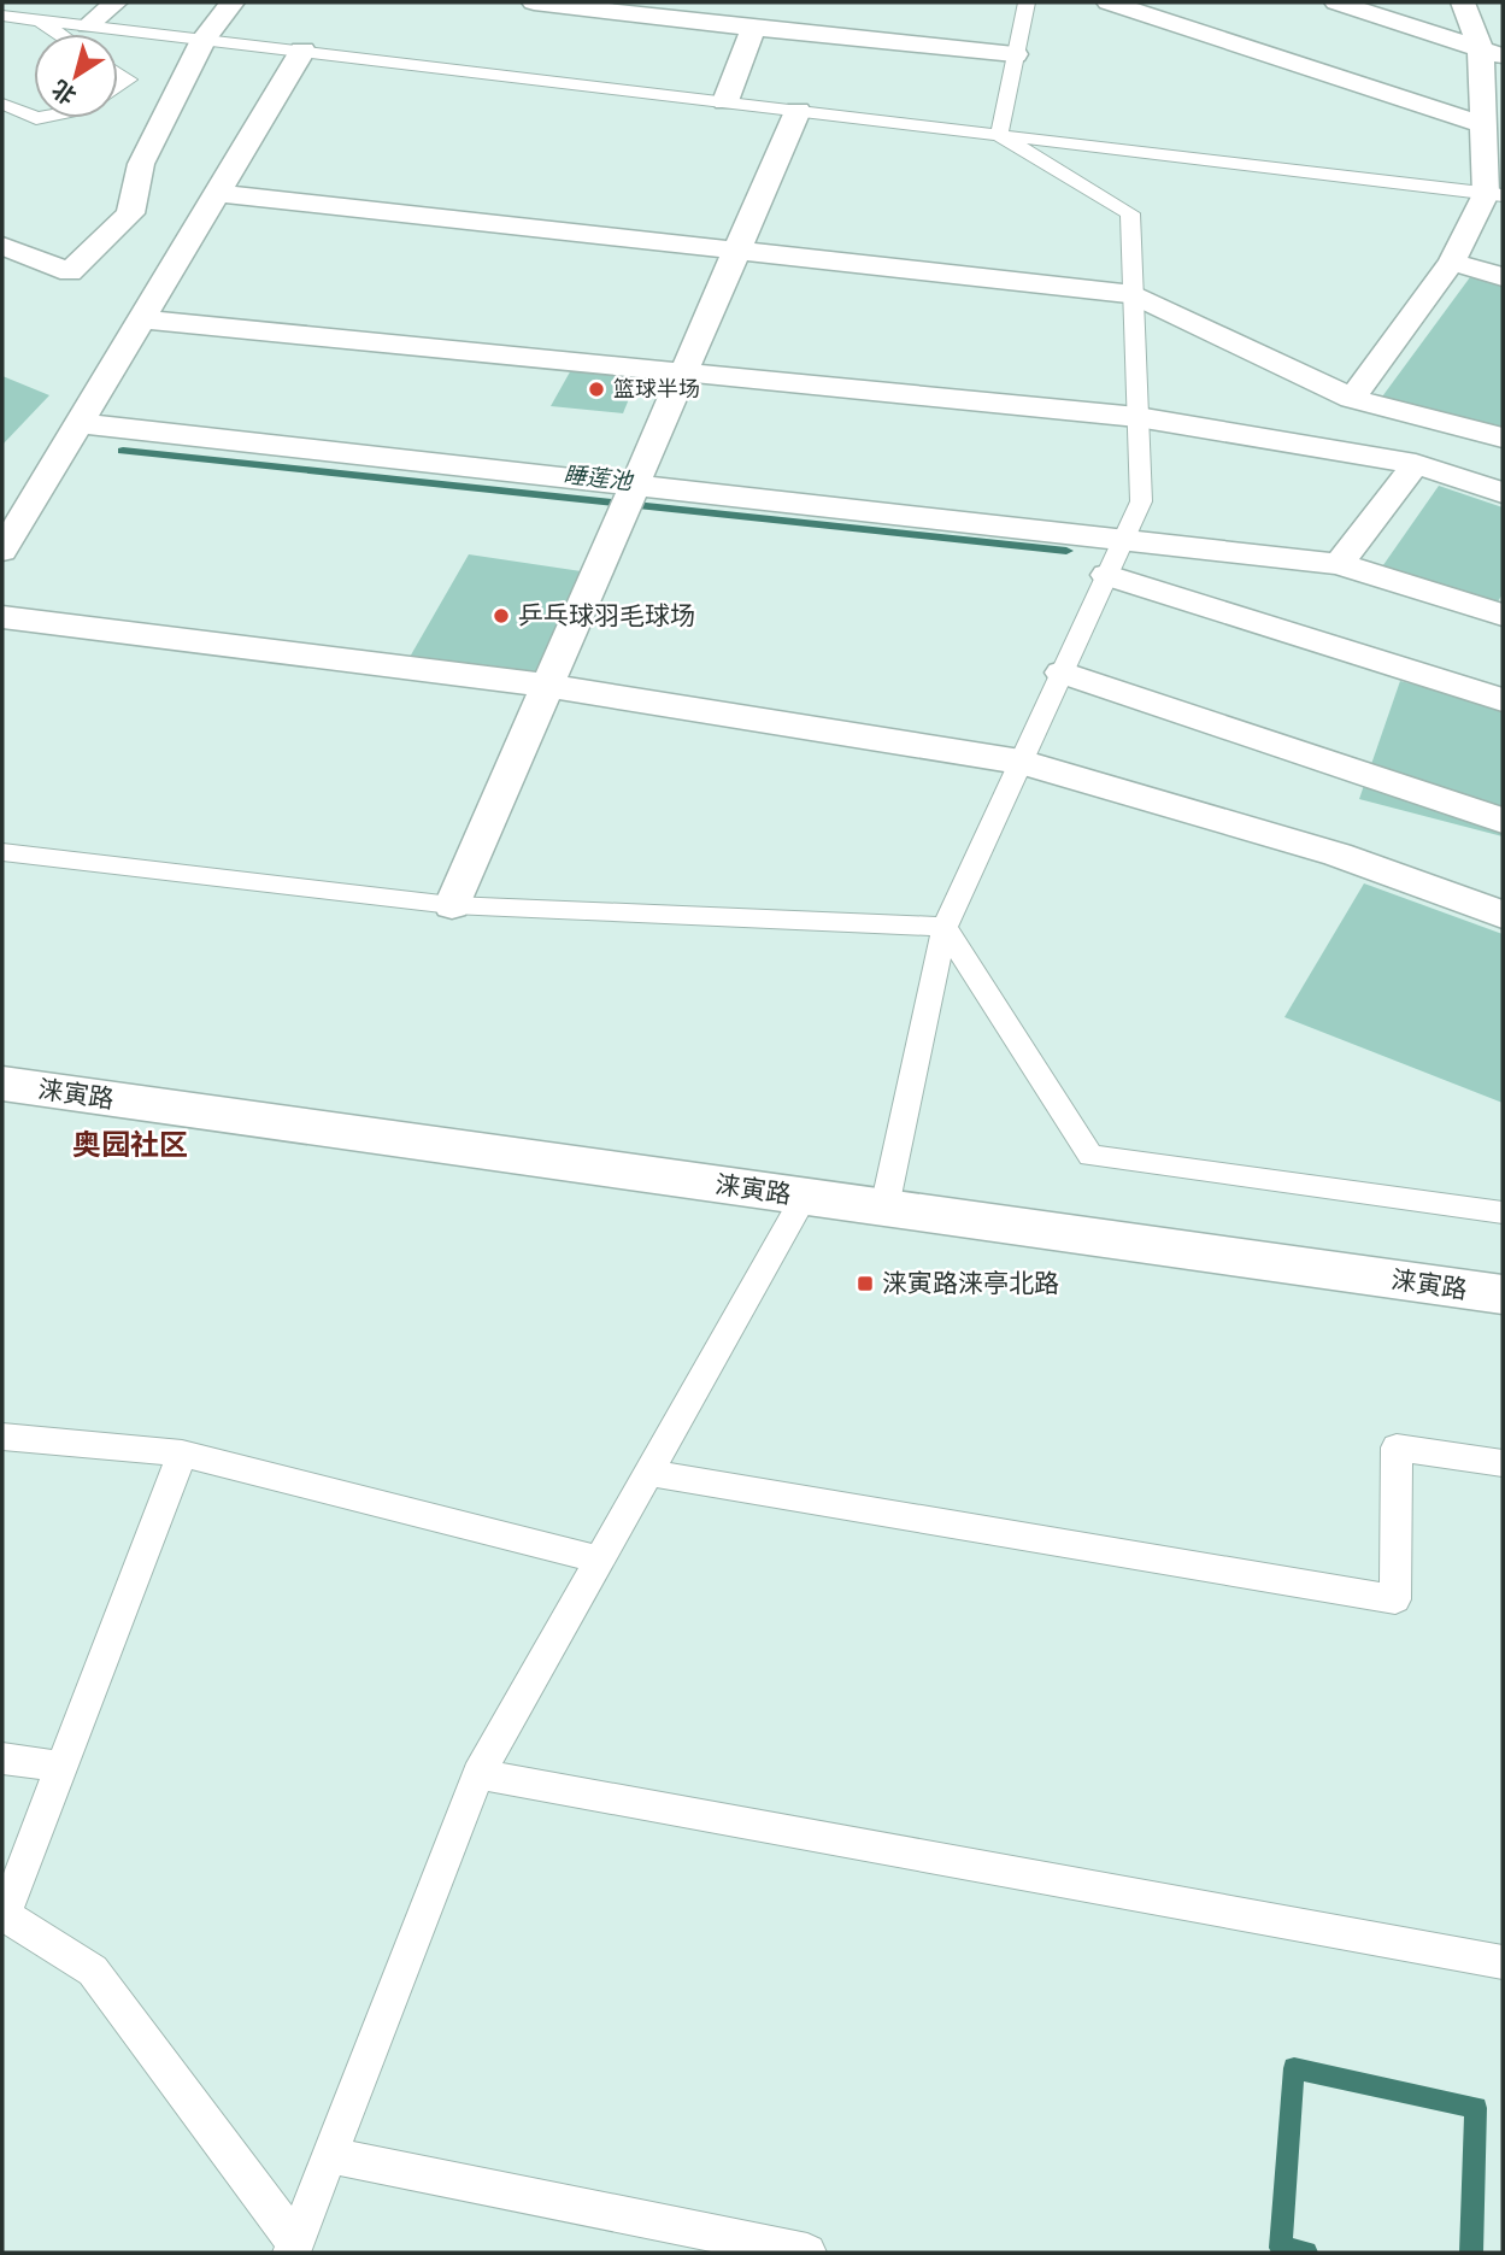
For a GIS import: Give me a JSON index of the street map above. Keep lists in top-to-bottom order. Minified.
{"streets":{"street":["涞寅路"]},"districts":["奥园社区"],"water":["睡莲池"],"places":{"other":["篮球半场","乒乓球羽毛球场"],"transit":["涞寅路涞亭北路"]},"north":"bottom left"}
